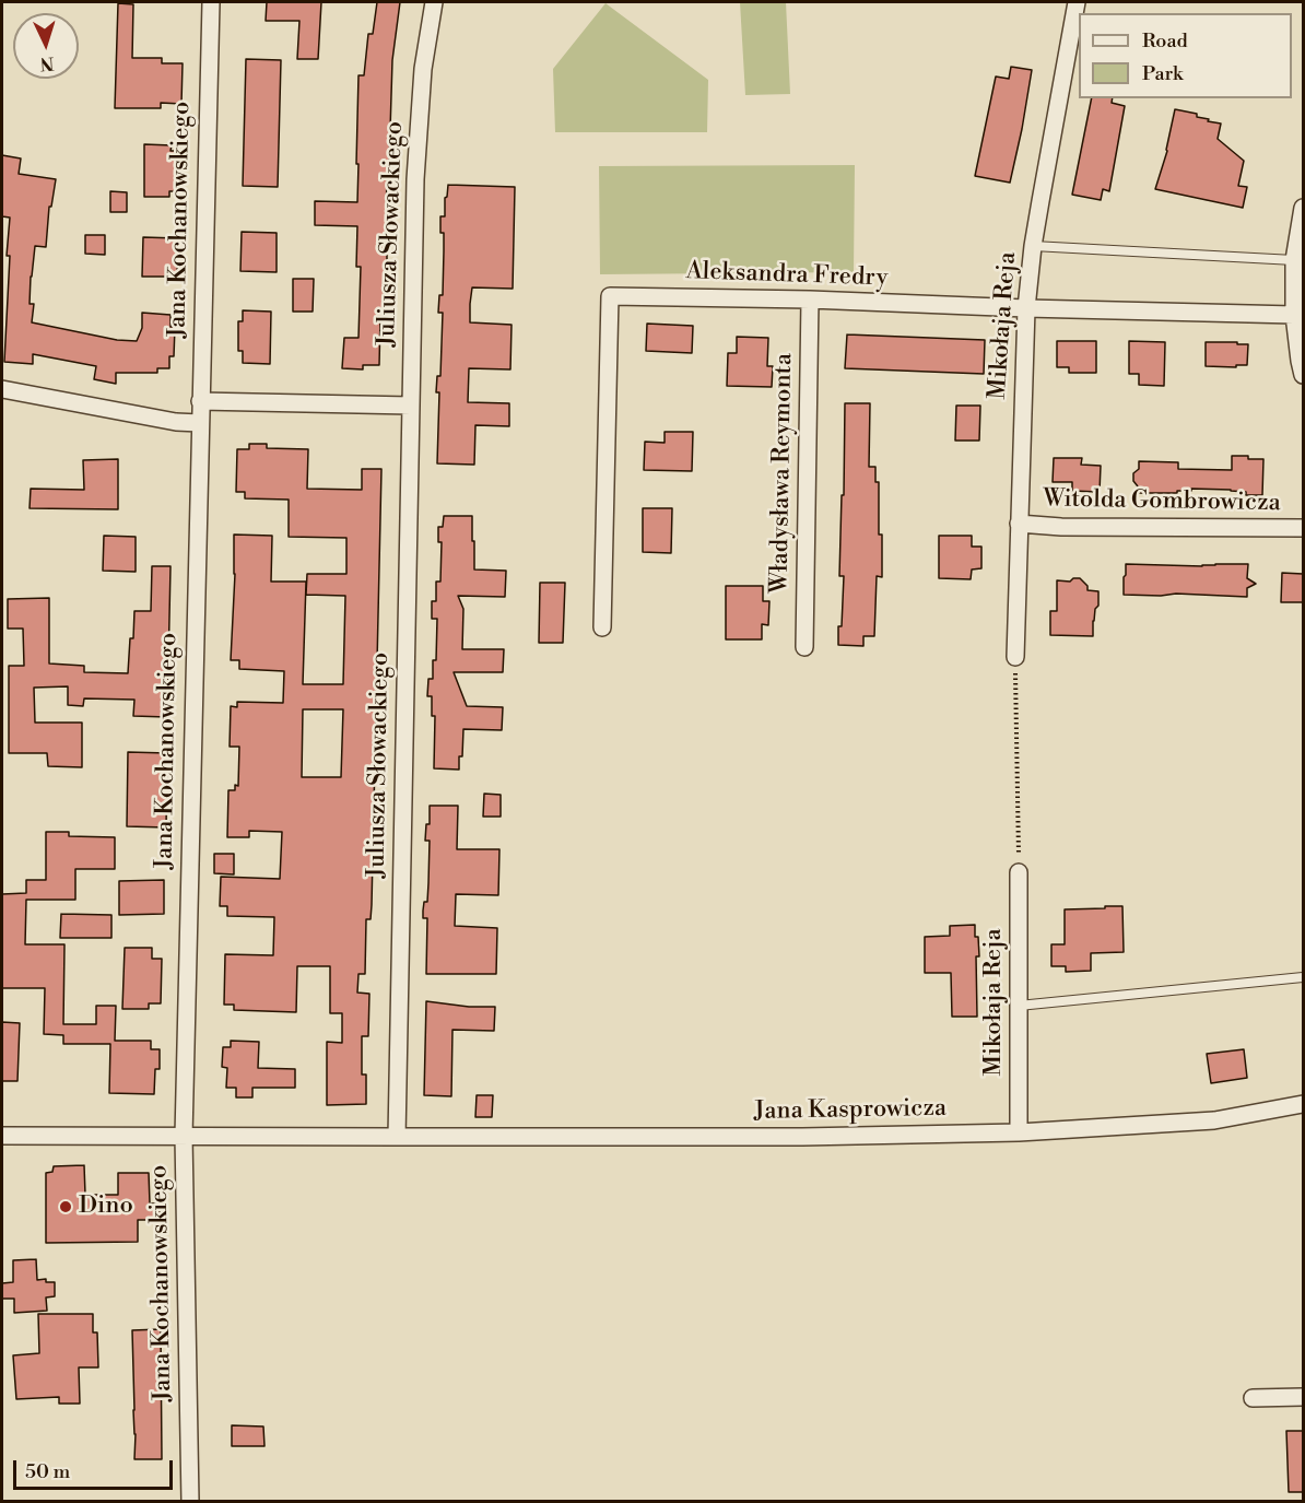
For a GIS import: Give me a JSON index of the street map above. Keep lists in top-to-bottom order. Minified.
{"streets":{"street":["Jana Kochanowskiego","Juliusza Słowackiego","Aleksandra Fredry","Mikołaja Reja","Władysława Reymonta","Witolda Gombrowicza","Jana Kasprowicza"]},"crossings":[["Juliusza Słowackiego","Jana Kasprowicza"],["Aleksandra Fredry","Mikołaja Reja"],["Aleksandra Fredry","Władysława Reymonta"],["Mikołaja Reja","Witolda Gombrowicza"],["Mikołaja Reja","Jana Kasprowicza"]],"places":["Dino"],"legend":["Road","Park"],"scale_bar":"50 m","north":"bottom"}
